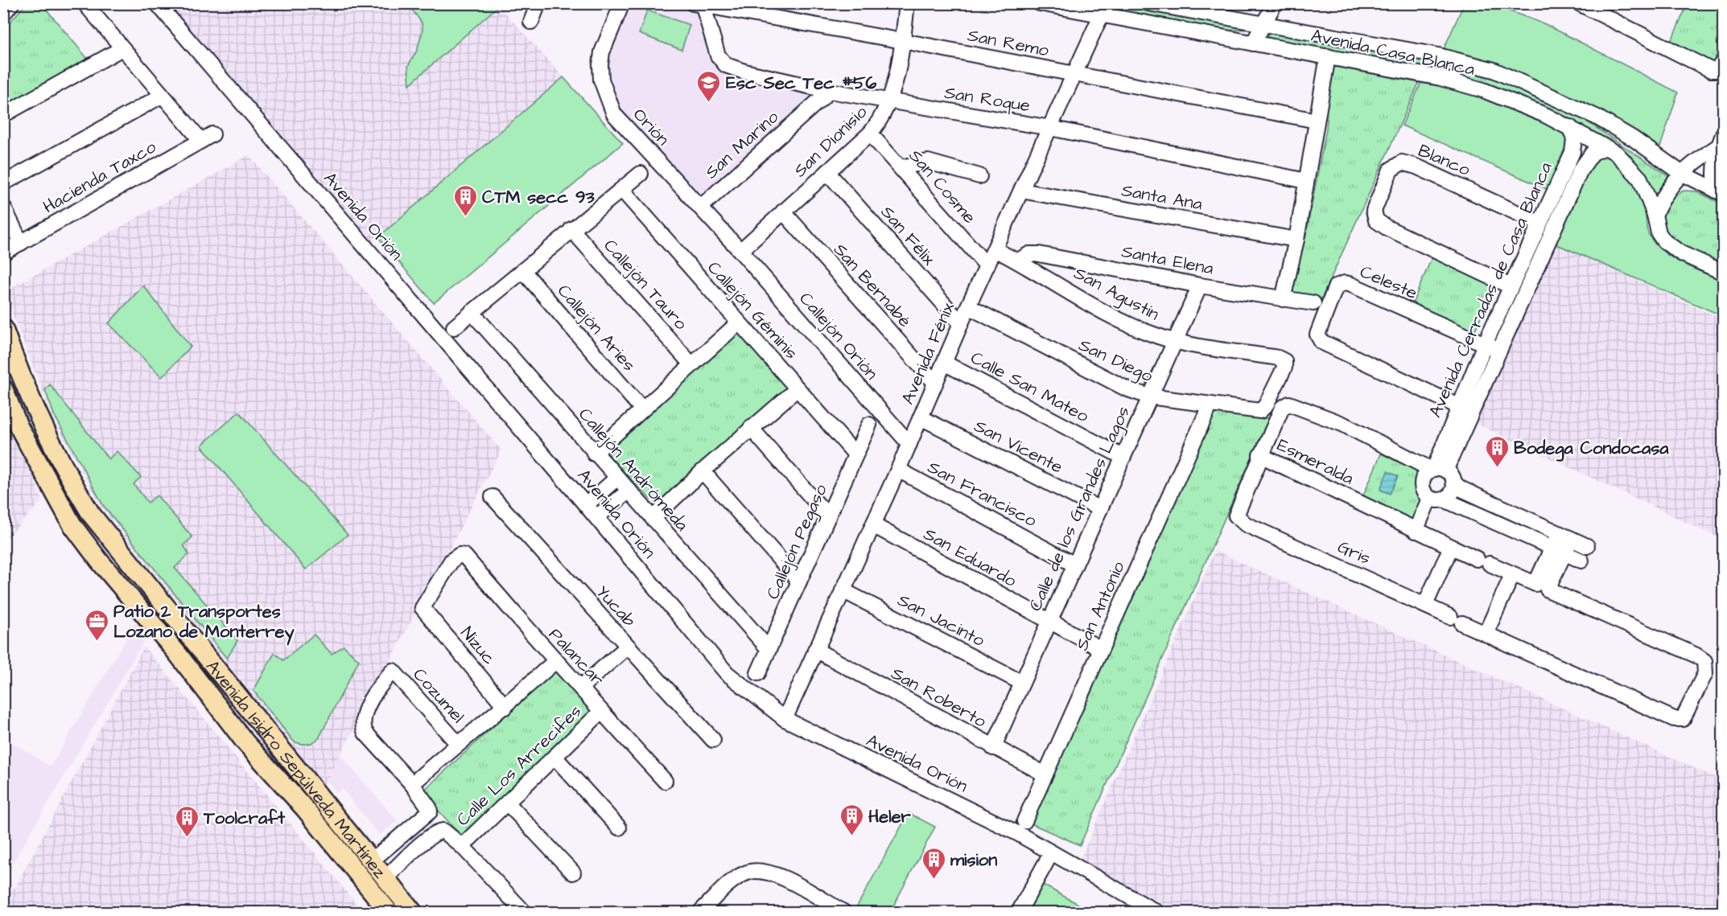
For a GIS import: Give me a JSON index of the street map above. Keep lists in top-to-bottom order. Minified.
{"streets":{"main road":["Avenida Isidro Sepúlveda Martínez"],"street":["San Remo","Avenida Casa Blanca","San Roque","Orión","San Dionisio","San Marino","Blanco","Hacienda Taxco","San Cosme","Santa Ana","Avenida Orión","San Félix","Santa Elena","Celeste","Callejón Tauro","San Bernabé","Avenida Cerradas de Casa Blanca","San Agustín","Callejón Géminis","Callejón Aries","Callejón Orión","Avenida Fénix","San Diego","Calle San Mateo","San Vicente","Esmeralda","Callejón Andrómeda","San Francisco","Calle de los Grandes Lagos","Callejón Pegaso","Gris","San Eduardo","Yucab","San Antonio","San Jacinto","Nizuc","Palancar","Cozumel","San Roberto","Calle Los Arrecifes"]},"crossings":[["San Remo","San Roque"],["San Remo","San Dionisio"],["San Remo","Avenida Fénix"],["Avenida Casa Blanca","Avenida Cerradas de Casa Blanca"],["Avenida Casa Blanca","Avenida Fénix"],["San Roque","San Dionisio"],["San Roque","San Marino"],["San Roque","Avenida Fénix"],["Orión","San Dionisio"],["Orión","San Marino"],["Orión","Callejón Orión"],["San Dionisio","San Cosme"],["San Dionisio","San Félix"],["San Dionisio","San Bernabé"],["San Dionisio","Callejón Orión"],["Blanco","Avenida Cerradas de Casa Blanca"],["San Cosme","Avenida Fénix"],["Santa Ana","Avenida Fénix"],["Avenida Orión","Avenida Fénix"],["San Félix","Avenida Fénix"],["Santa Elena","San Agustín"],["Santa Elena","Calle de los Grandes Lagos"],["Celeste","Avenida Cerradas de Casa Blanca"],["San Bernabé","Avenida Fénix"],["Avenida Cerradas de Casa Blanca","Esmeralda"],["San Agustín","Avenida Fénix"],["San Agustín","San Diego"],["San Agustín","Calle de los Grandes Lagos"],["Callejón Géminis","Callejón Pegaso"],["Callejón Orión","Avenida Fénix"],["Avenida Fénix","San Diego"],["Avenida Fénix","Calle San Mateo"],["Avenida Fénix","San Vicente"],["Avenida Fénix","San Francisco"],["Avenida Fénix","San Eduardo"],["Avenida Fénix","San Jacinto"],["Avenida Fénix","San Roberto"],["San Diego","Calle de los Grandes Lagos"],["San Diego","San Antonio"],["Calle San Mateo","Calle de los Grandes Lagos"],["San Vicente","Calle de los Grandes Lagos"],["Esmeralda","Gris"],["Callejón Andrómeda","Callejón Pegaso"],["San Francisco","Calle de los Grandes Lagos"],["Calle de los Grandes Lagos","San Eduardo"],["Calle de los Grandes Lagos","San Jacinto"],["Calle de los Grandes Lagos","San Roberto"],["San Eduardo","San Antonio"],["San Antonio","San Roberto"],["Nizuc","Palancar"],["Palancar","Calle Los Arrecifes"],["Cozumel","Calle Los Arrecifes"],["Calle Los Arrecifes","Avenida Isidro Sepúlveda Martínez"]],"places":{"school or university":["Esc Sec Tec #56"],"building":["CTM secc 93","Bodega Condocasa","Heler","Toolcraft","mision"],"office":["Patio 2 Transportes Lozano de Monterrey"]}}
